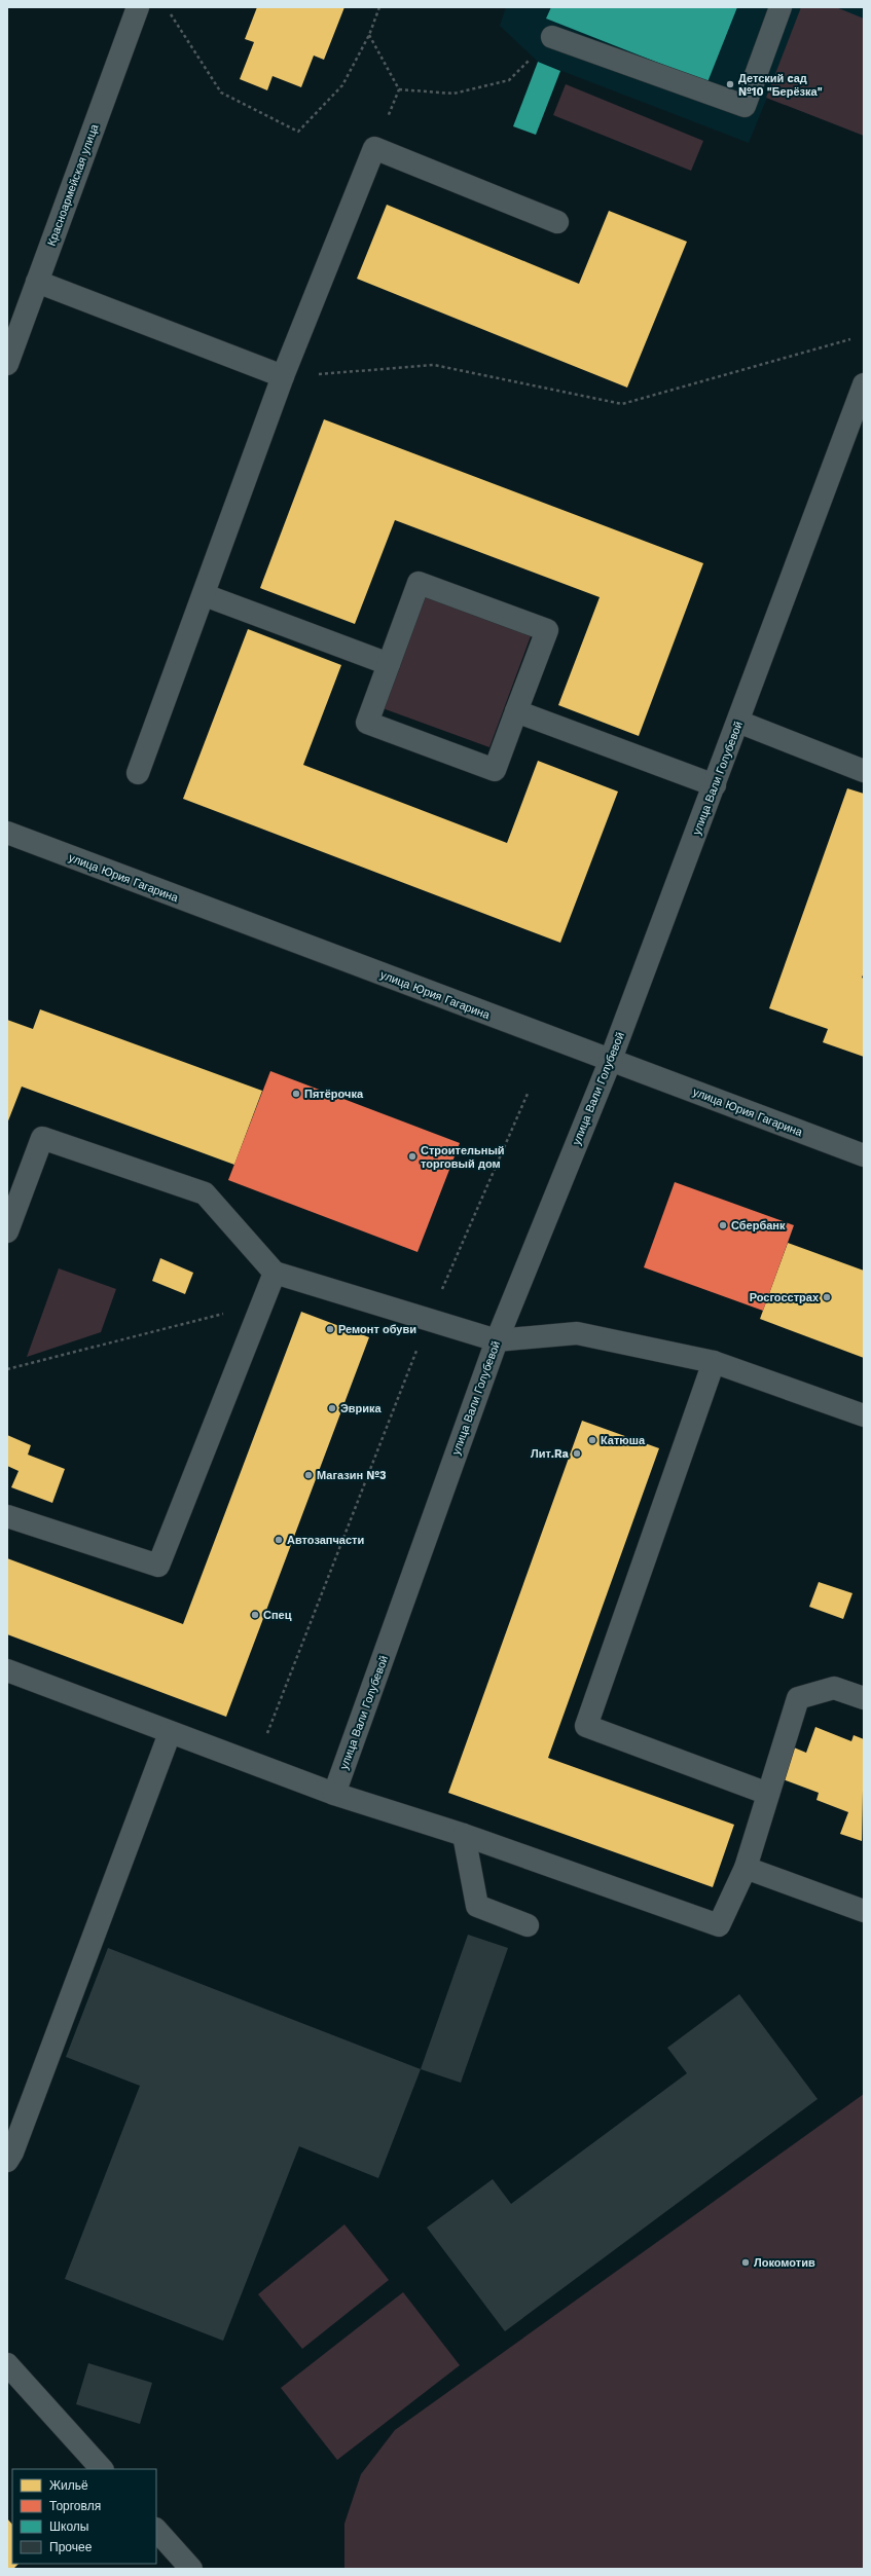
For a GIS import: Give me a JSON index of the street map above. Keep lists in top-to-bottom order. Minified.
{"streets":{"main road":["Красноармейская улица","улица Вали Голубевой","улица Юрия Гагарина"]},"crossings":[["улица Вали Голубевой","улица Юрия Гагарина"]],"places":["Детский cад №10 \"Берёзка\"","Пятёрочка","Строительный торговый дом","Сбербанк","Росгосстрах","Ремонт обуви","Эврика","Катюша","Лит.Ra","Магазин №3","Автозапчасти","Спец","Локомотив"],"legend":["Жильё","Торговля","Школы","Прочее"]}
